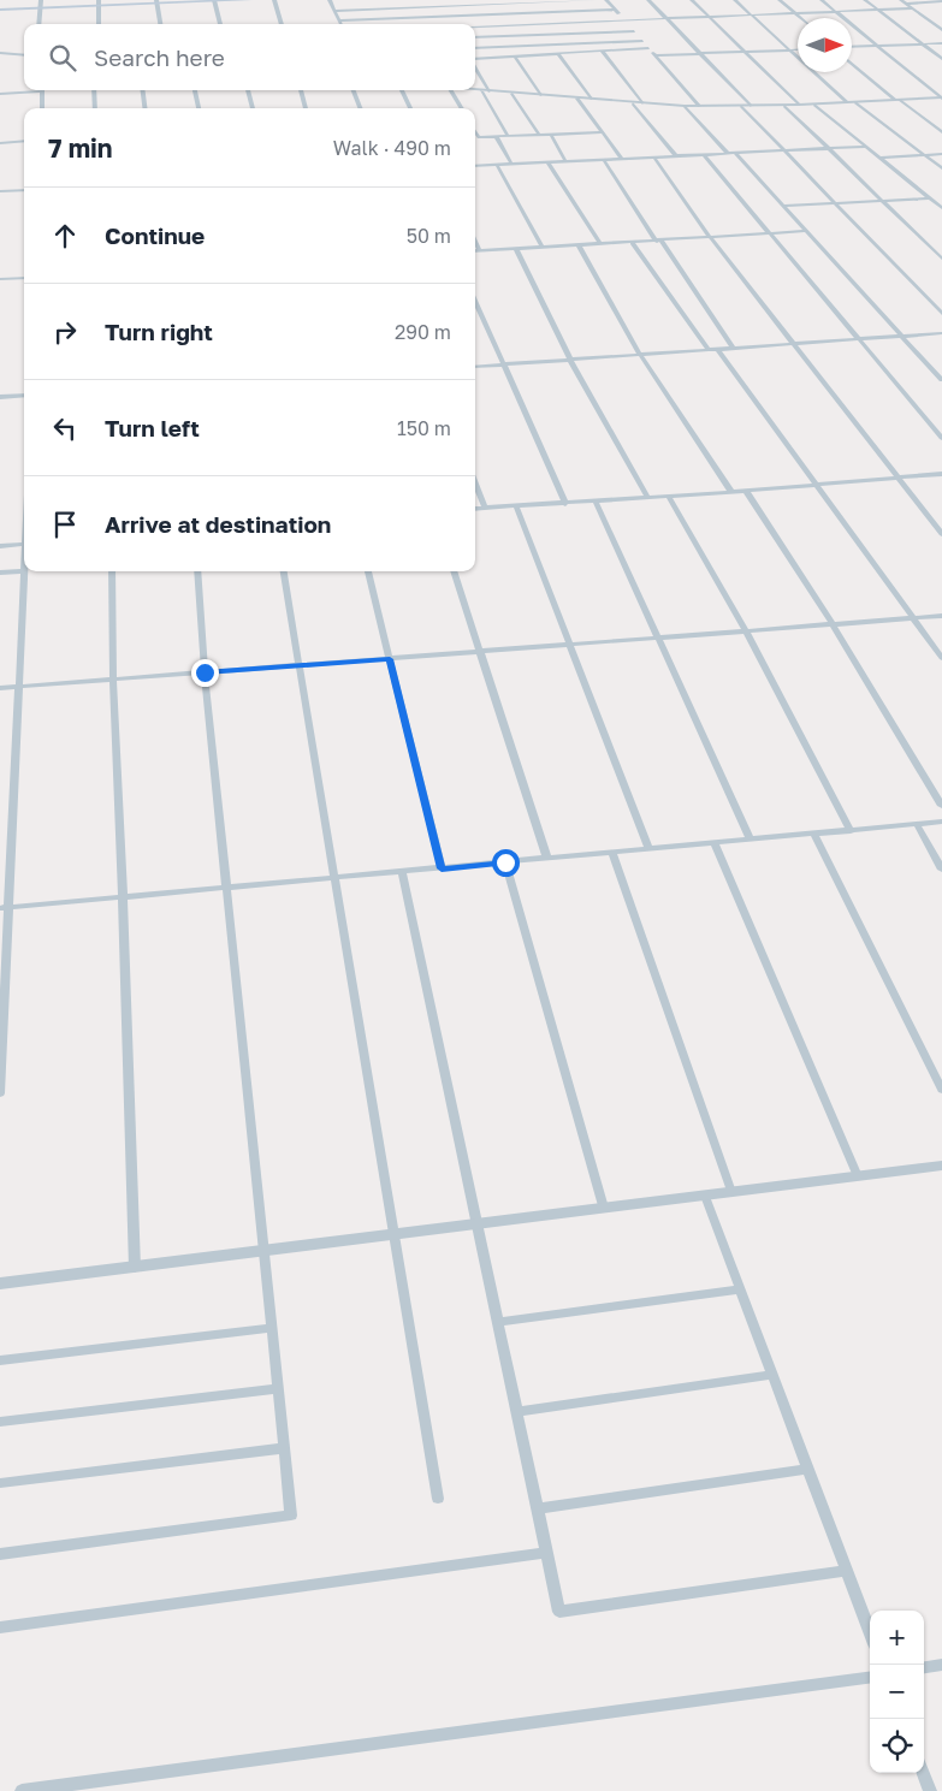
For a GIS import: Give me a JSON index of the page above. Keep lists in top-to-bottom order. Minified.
{"north":"right","page":{"search":"Search here","heading":["7 min","Walk · 490 m"],"list":[["Continue","50 m"],["Turn right","290 m"],["Turn left","150 m"],"Arrive at destination"],"map_buttons":["+","−"]}}
